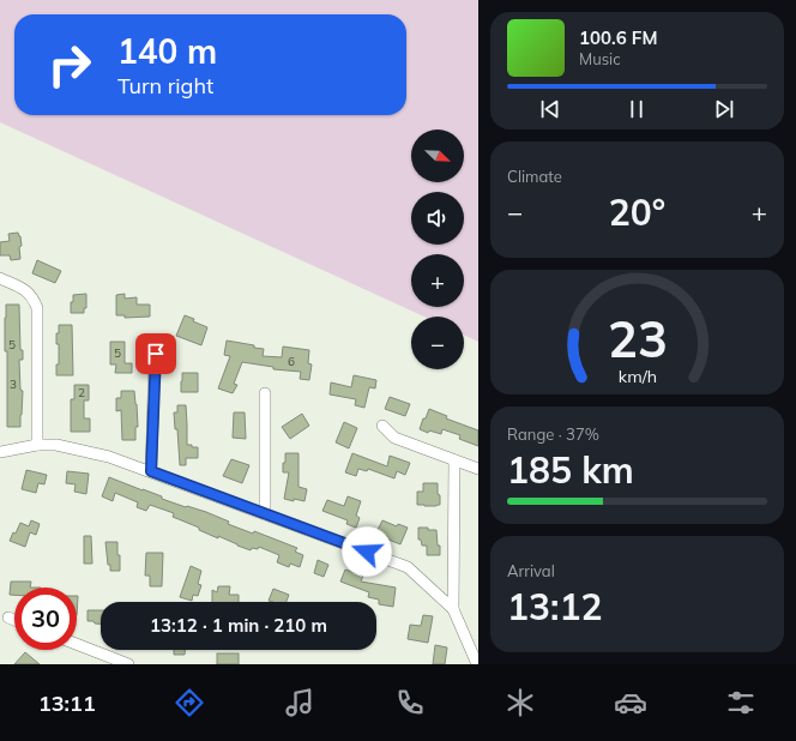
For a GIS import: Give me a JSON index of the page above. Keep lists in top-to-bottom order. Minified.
{"house_numbers":["5","5","6","3","2"],"north":"bottom right","page":{"turn":["140 m","Turn right"],"song":["100.6 FM","Music"],"map_buttons":["+","−"],"tile":["Climate",["Range · 37%","185 km"],["Arrival","13:12"]],"heat":["−","20°","+"],"limit":"30","trip":"13:12 · 1 min · 210 m","tabs":"13:11","gauge":["23","km/h"]}}
